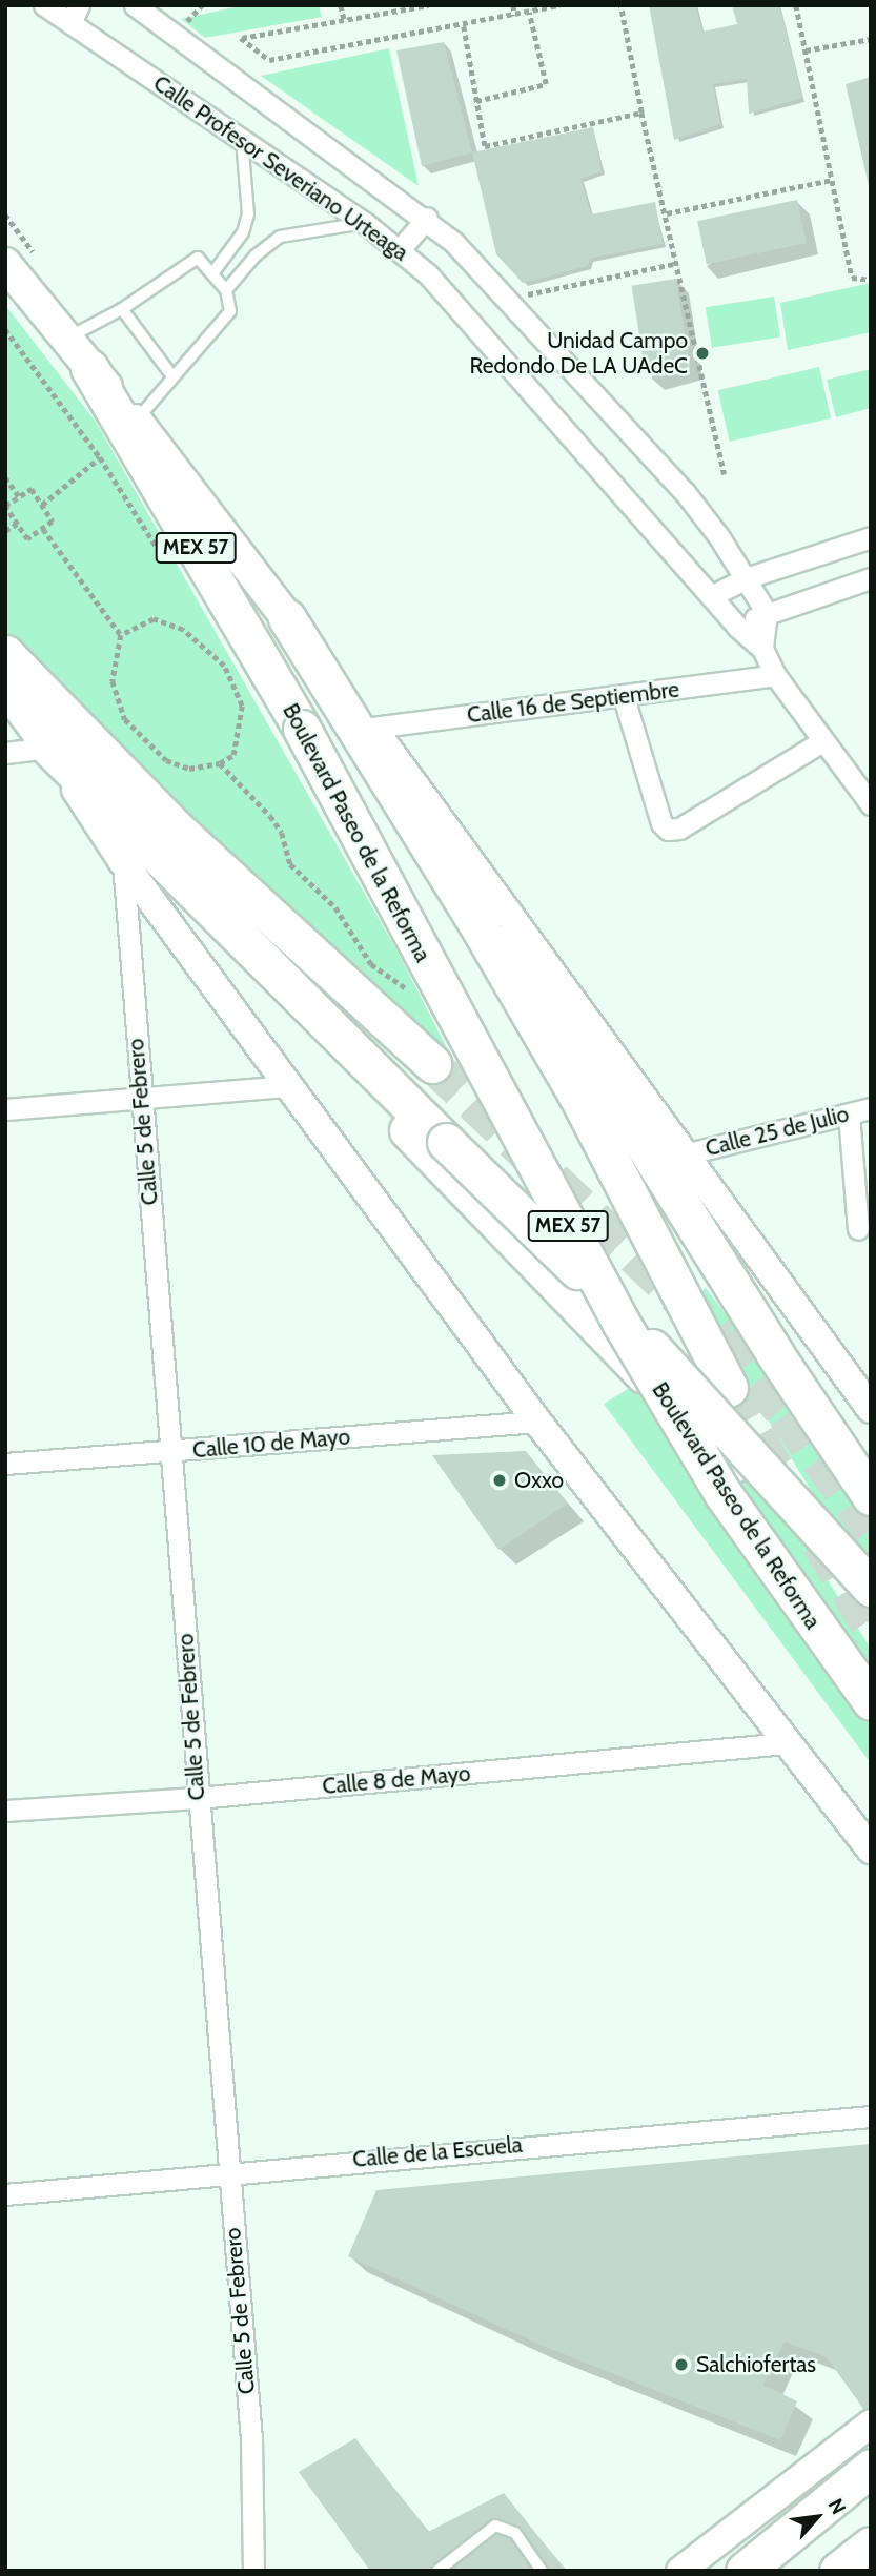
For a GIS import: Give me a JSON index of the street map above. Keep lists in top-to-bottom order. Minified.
{"streets":{"highway":["MEX 57","Boulevard Paseo de la Reforma"],"street":["Calle Profesor Severiano Urteaga","Calle 16 de Septiembre","Calle 5 de Febrero","Calle 25 de Julio","Calle 10 de Mayo","Calle 8 de Mayo","Calle de la Escuela"]},"crossings":[["Calle Profesor Severiano Urteaga","Calle 16 de Septiembre"],["Calle 5 de Febrero","Calle 10 de Mayo"],["Calle 5 de Febrero","Calle 8 de Mayo"],["Calle 5 de Febrero","Calle de la Escuela"]],"places":["Unidad Campo Redondo De LA UAdeC","Oxxo","Salchiofertas"],"north":"top right"}
